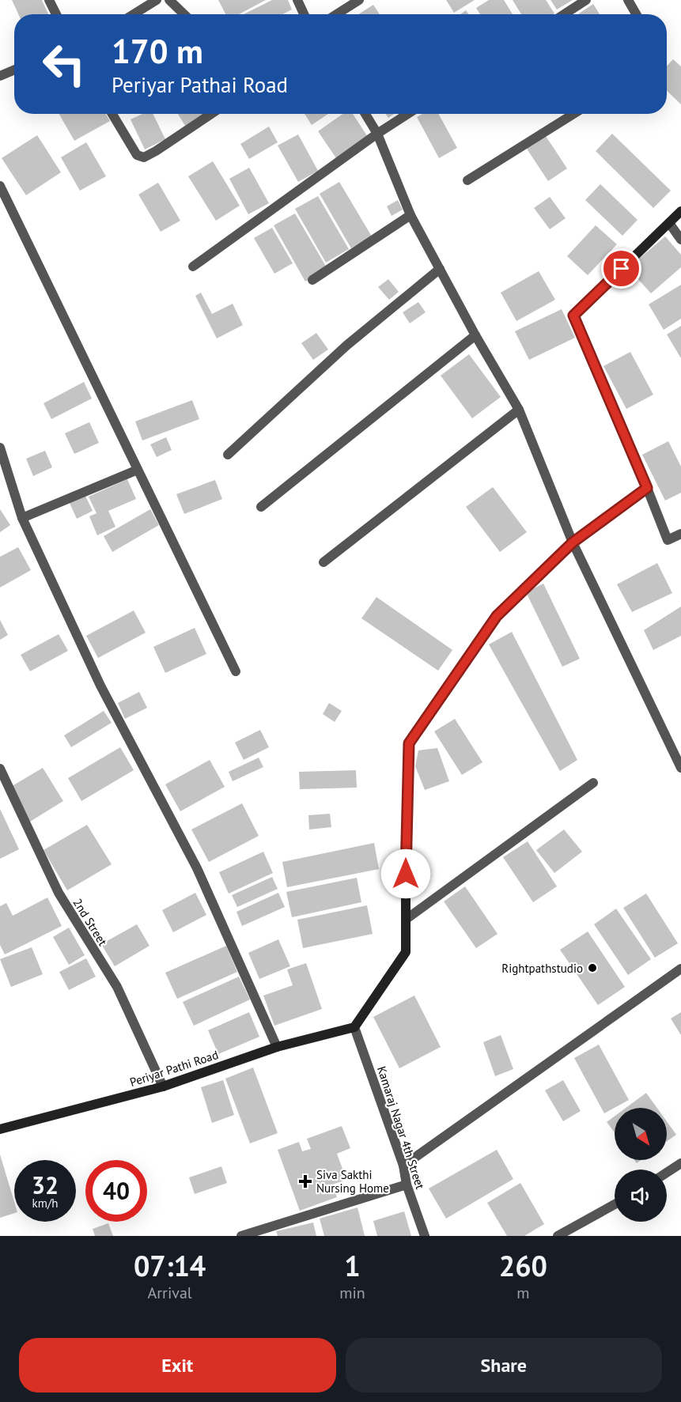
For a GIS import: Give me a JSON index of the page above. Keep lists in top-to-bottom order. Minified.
{"streets":{"street":["2nd Street","Periyar Pathi Road","Kamaraj Nagar 4th Street"]},"crossings":[["2nd Street","Periyar Pathi Road"],["Periyar Pathi Road","Kamaraj Nagar 4th Street"]],"places":{"other":["Rightpathstudio"],"health":["Siva Sakthi Nursing Home"]},"north":"bottom right","page":{"turn":["170 m","Periyar Pathai Road"],"speed":"32 km/h","limit":"40","eta":["07:14","Arrival","1","min","260","m"],"buttons":["Exit","Share"]}}
